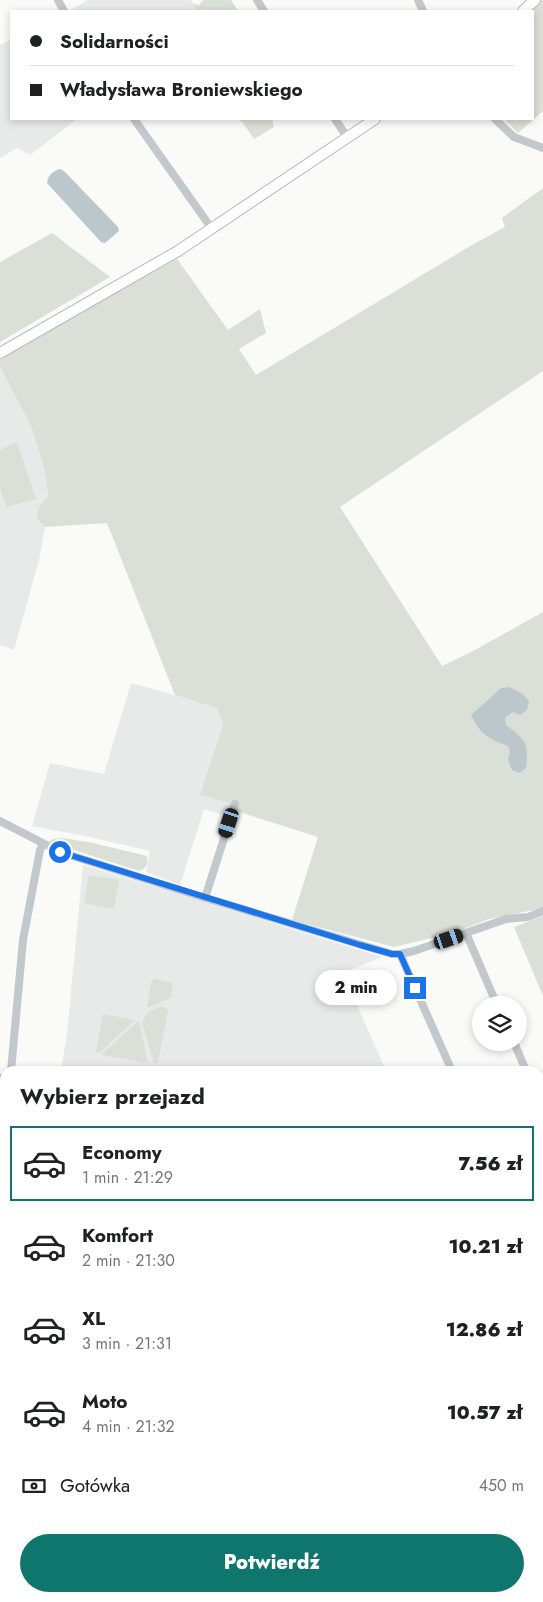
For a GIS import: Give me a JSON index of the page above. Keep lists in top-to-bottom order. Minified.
{"page":{"banner":["Solidarności","Władysława Broniewskiego"],"bubble":"2 min","heading":"Wybierz przejazd","list":[{"name":"Economy","note":"1 min · 21:29","value":"7.56 zł"},{"name":"Komfort","note":"2 min · 21:30","value":"10.21 zł"},{"name":"XL","note":"3 min · 21:31","value":"12.86 zł"},{"name":"Moto","note":"4 min · 21:32","value":"10.57 zł"}],"pay":["Gotówka","450 m"],"buttons":"Potwierdź"}}
